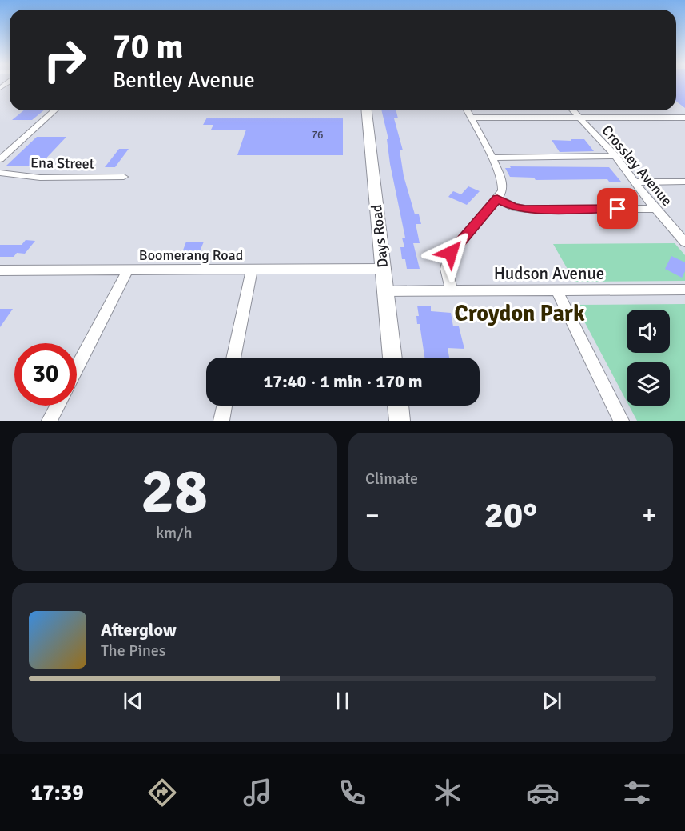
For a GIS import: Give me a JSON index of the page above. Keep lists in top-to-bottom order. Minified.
{"streets":{"main road":["Days Road"],"street":["Ena Street","Crossley Avenue","Boomerang Road","Hudson Avenue"]},"crossings":[["Days Road","Boomerang Road"],["Days Road","Hudson Avenue"]],"districts":["Croydon Park"],"house_numbers":["76"],"page":{"turn":["70 m","Bentley Avenue"],"limit":"30","trip":"17:40 · 1 min · 170 m","tile":[["28","km/h"],"Climate"],"heat":["−","20°","+"],"song":["Afterglow","The Pines"],"tabs":"17:39"}}
